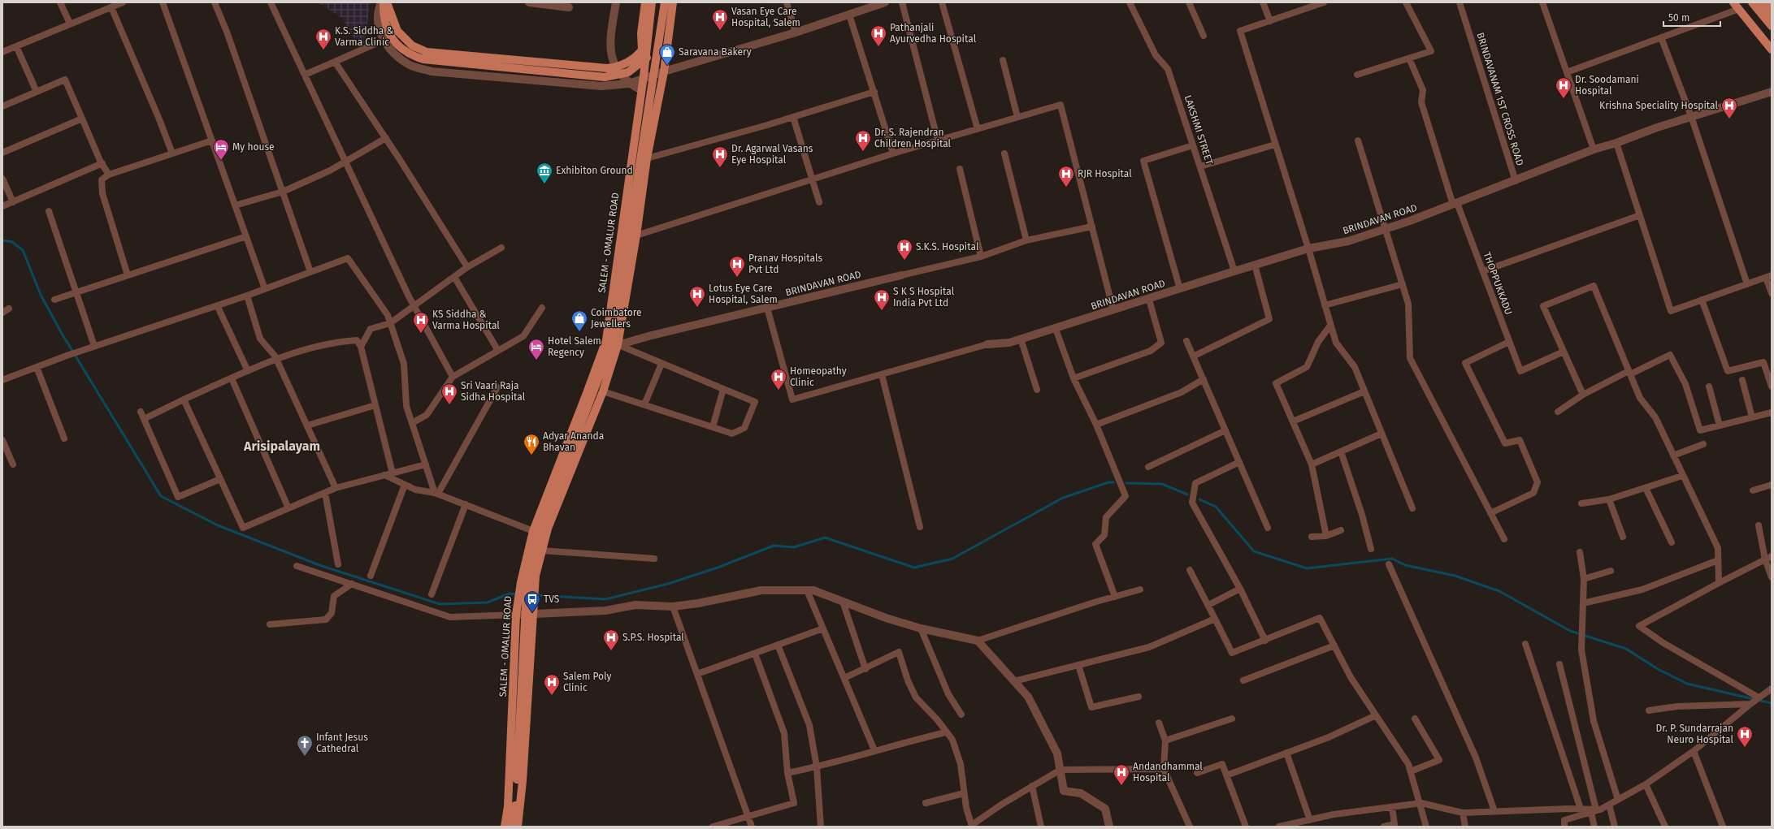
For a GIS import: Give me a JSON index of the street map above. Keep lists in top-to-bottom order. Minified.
{"streets":{"main road":["SALEM - OMALUR ROAD"],"street":["BRINDAVANAM 1ST CROSS ROAD","LAKSHMI STREET","BRINDAVAN ROAD","THOPPUKKADU"]},"crossings":[["BRINDAVANAM 1ST CROSS ROAD","BRINDAVAN ROAD"],["LAKSHMI STREET","BRINDAVAN ROAD"],["BRINDAVAN ROAD","THOPPUKKADU"]],"districts":["Arisipalayam"],"places":{"hospital":["Vasan Eye Care Hospital, Salem","Pathanjali Ayurvedha Hospital","K.S. Siddha & Varma Clinic","Dr. Soodamani Hospital","Krishna Speciality Hospital","Dr. S. Rajendran Children Hospital","Dr. Agarwal Vasans Eye Hospital","RJR Hospital","S.K.S. Hospital","Pranav Hospitals Pvt Ltd","Lotus Eye Care Hospital, Salem","S K S Hospital India Pvt Ltd","KS Siddha & Varma Hospital","Homeopathy Clinic","Sri Vaari Raja Sidha Hospital","S.P.S. Hospital","Salem Poly Clinic","Dr. P. Sundarrajan Neuro Hospital","Andandhammal Hospital"],"shop":["Saravana Bakery","Coimbatore Jewellers"],"hotel":["My house","Hotel Salem Regency"],"museum":["Exhibiton Ground"],"restaurant":["Adyar Ananda Bhavan"],"bus stop":["TVS"],"church":["Infant Jesus Cathedral"]},"scale_bar":"50 m"}
